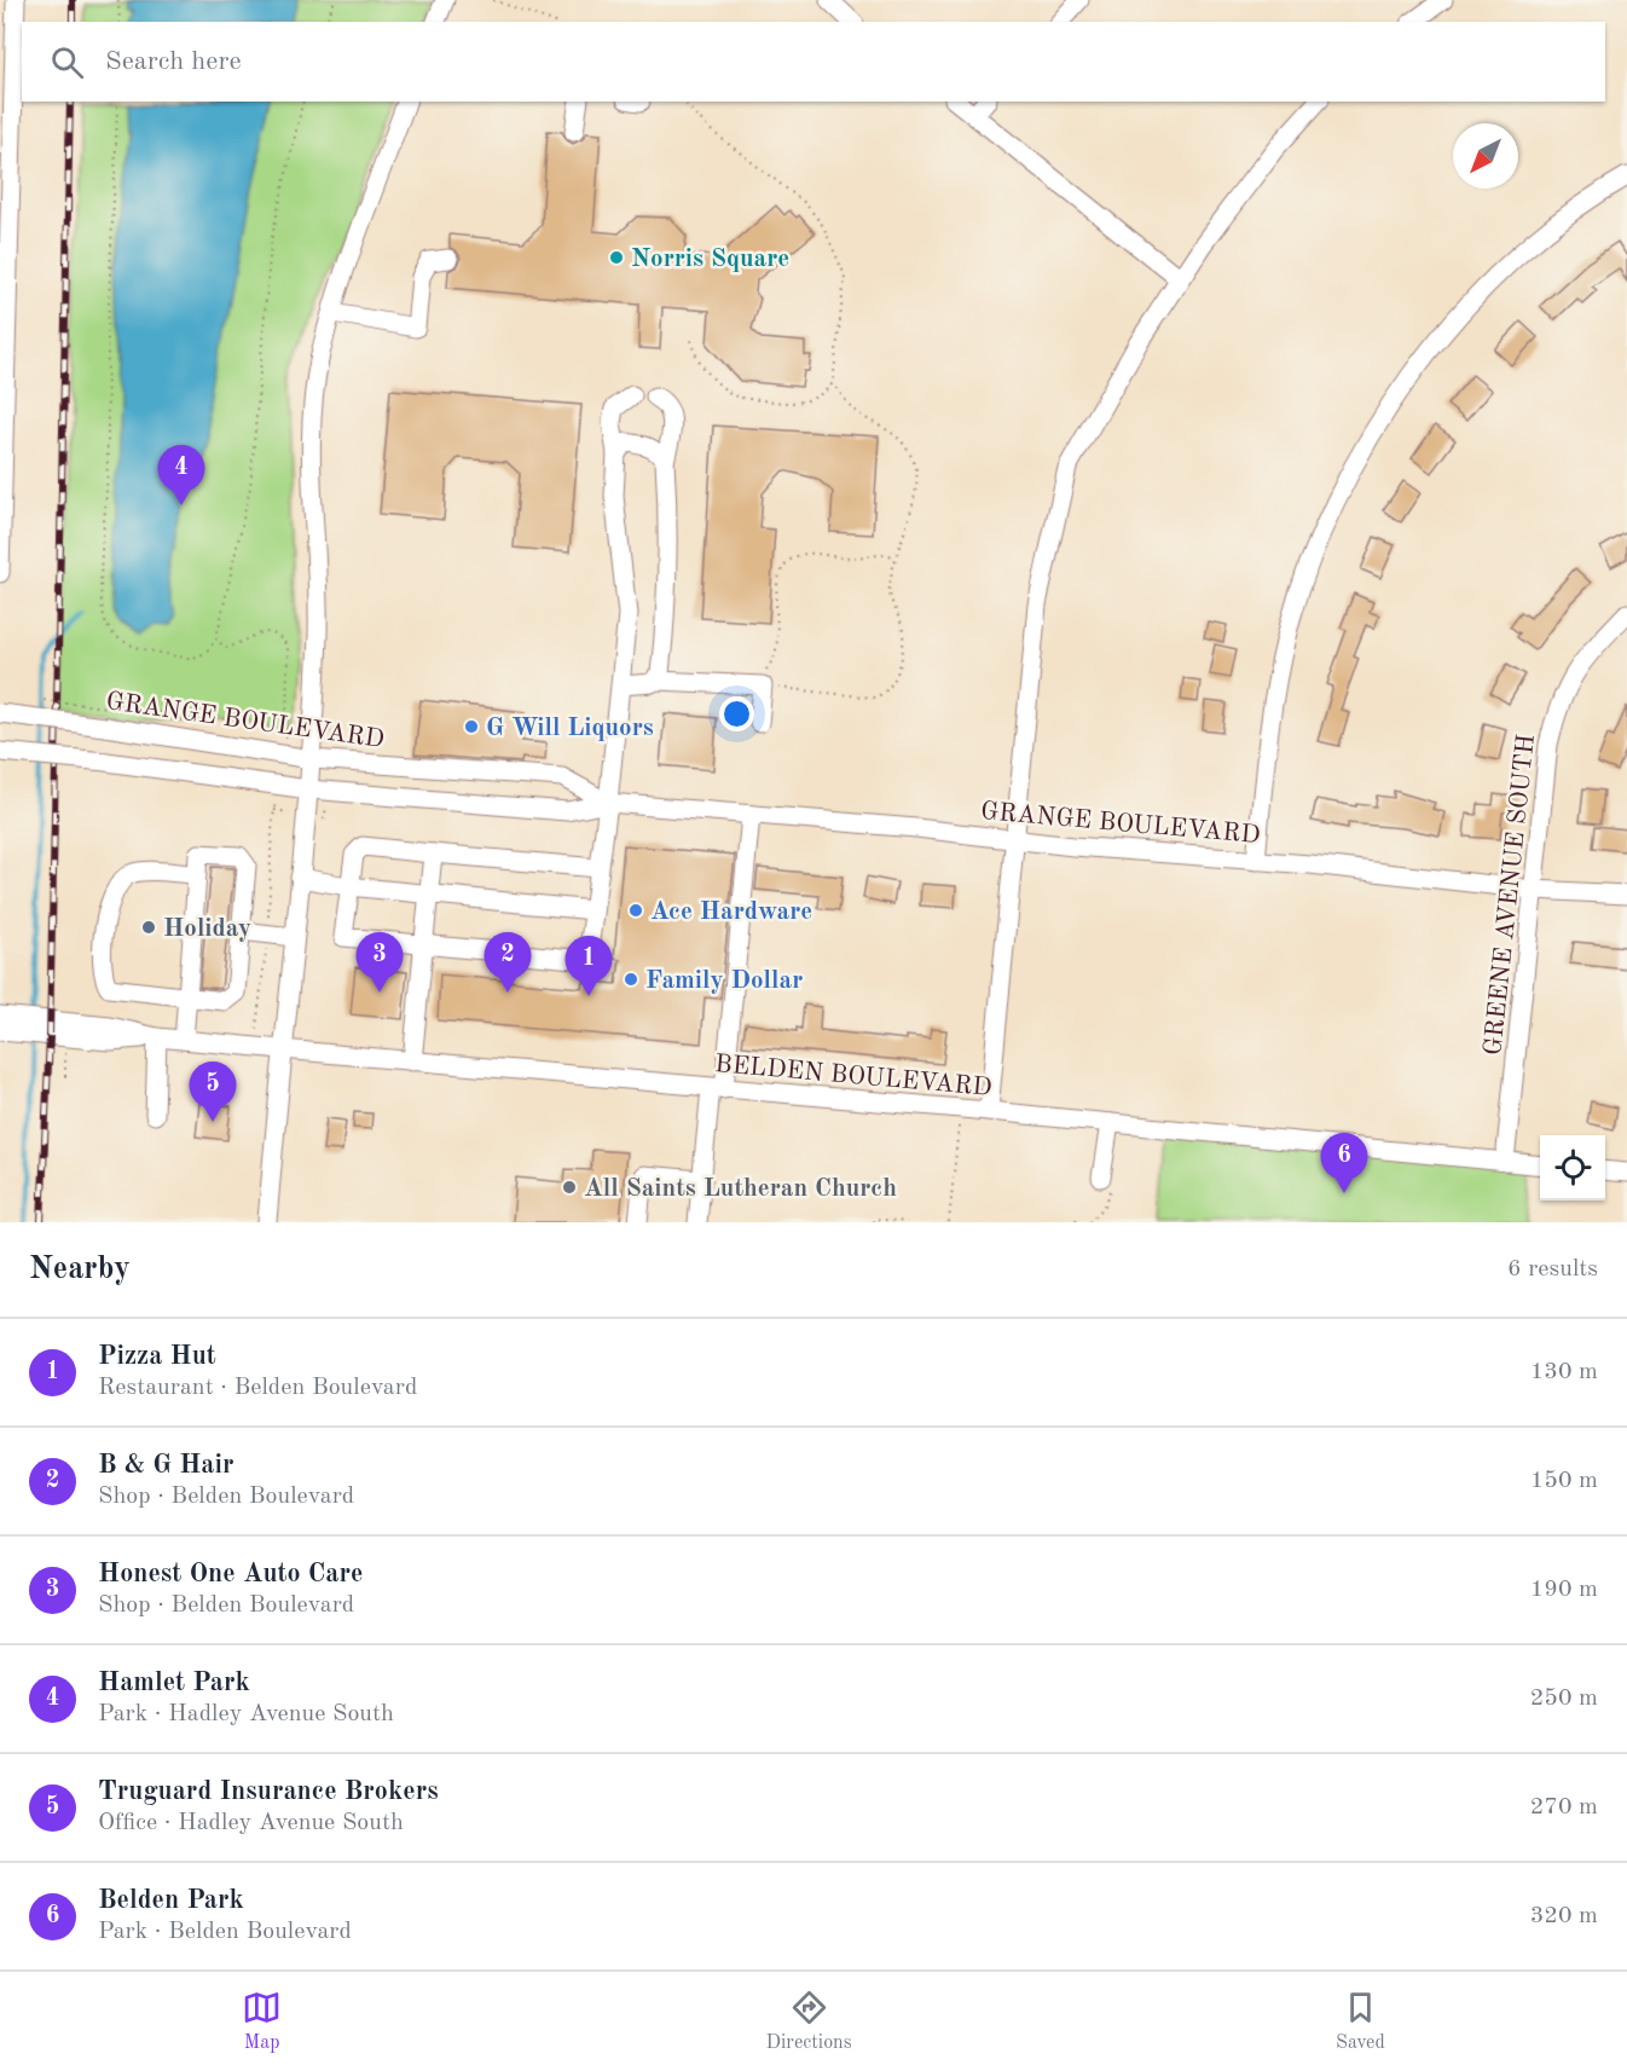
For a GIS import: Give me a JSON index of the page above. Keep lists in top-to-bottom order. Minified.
{"streets":{"street":["GRANGE BOULEVARD","GREENE AVENUE SOUTH","BELDEN BOULEVARD"]},"crossings":[["GRANGE BOULEVARD","GREENE AVENUE SOUTH"],["GREENE AVENUE SOUTH","BELDEN BOULEVARD"]],"places":["Norris Square","G Will Liquors","Ace Hardware","Holiday","Family Dollar","All Saints Lutheran Church"],"north":"bottom left","page":{"search":"Search here","pins":["4","2","3","1","5","6"],"heading":["Nearby","6 results"],"list":[{"mark":"1","name":"Pizza Hut","note":"Restaurant · Belden Boulevard","value":"130 m"},{"mark":"2","name":"B & G Hair","note":"Shop · Belden Boulevard","value":"150 m"},{"mark":"3","name":"Honest One Auto Care","note":"Shop · Belden Boulevard","value":"190 m"},{"mark":"4","name":"Hamlet Park","note":"Park · Hadley Avenue South","value":"250 m"},{"mark":"5","name":"Truguard Insurance Brokers","note":"Office · Hadley Avenue South","value":"270 m"},{"mark":"6","name":"Belden Park","note":"Park · Belden Boulevard","value":"320 m"}],"nav":["Map","Directions","Saved"]}}
